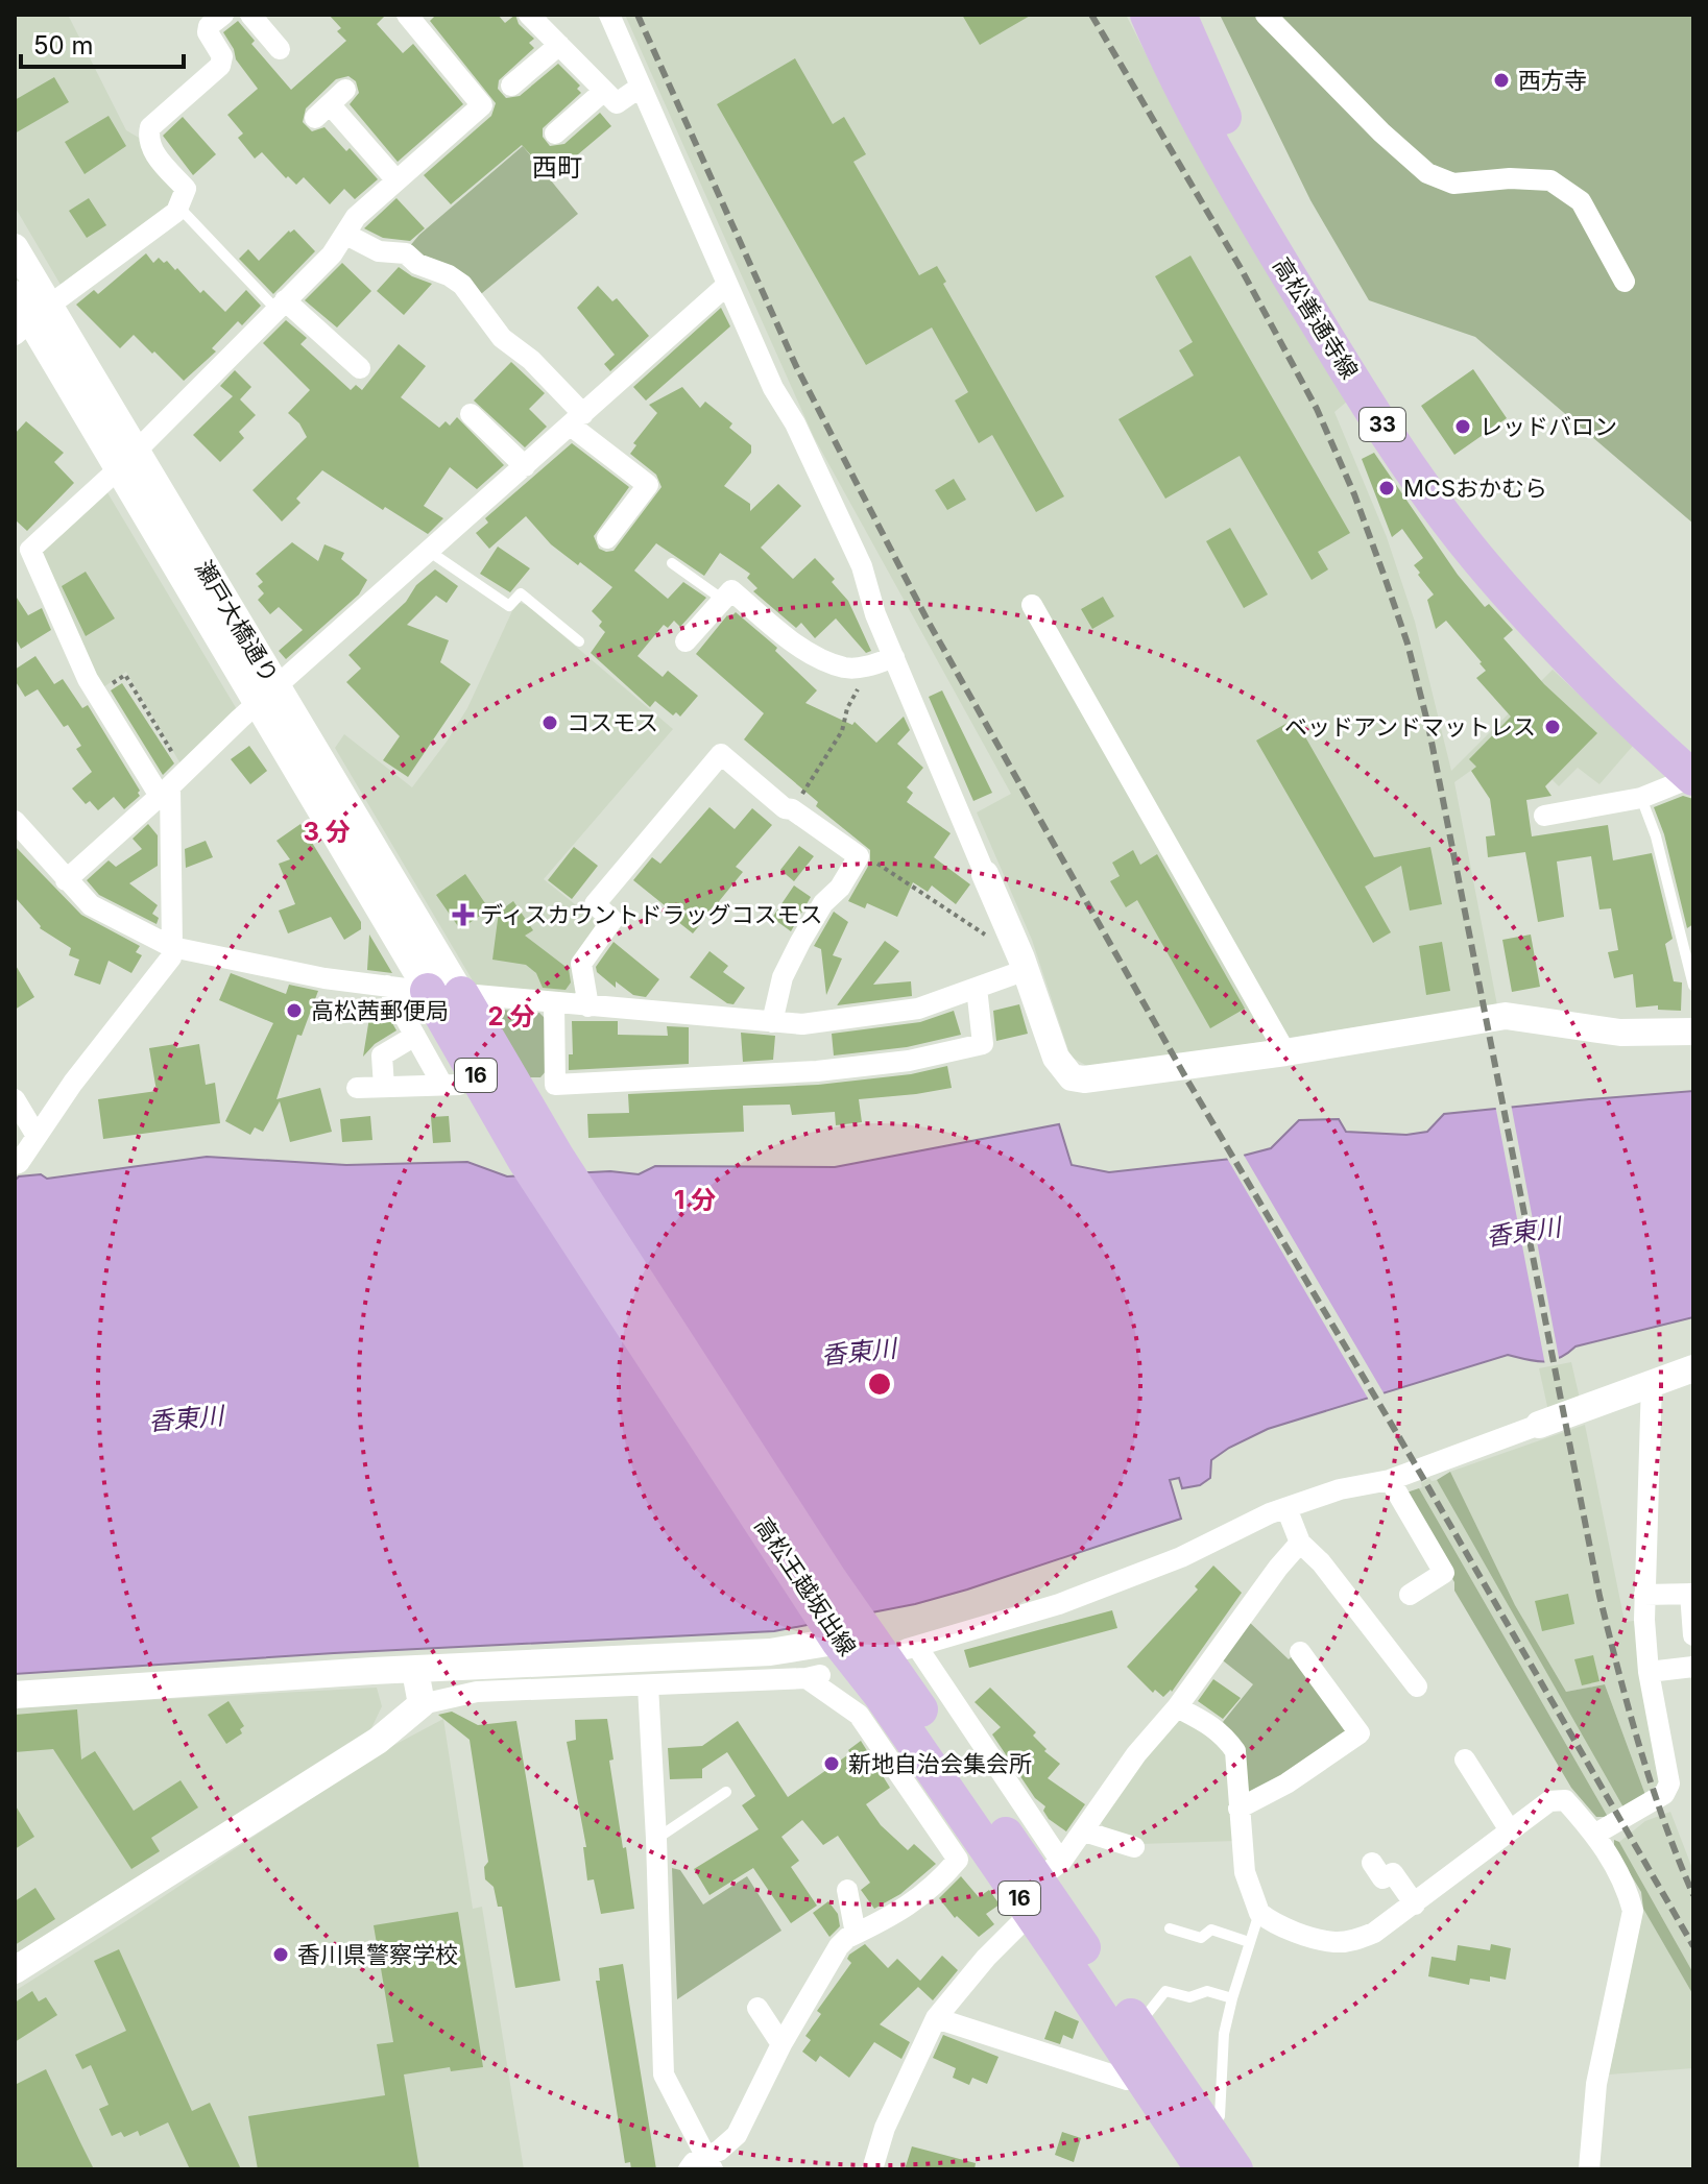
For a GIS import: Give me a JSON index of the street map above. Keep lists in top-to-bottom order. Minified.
{"streets":{"main road":["高松善通寺線","33","16","高松王越坂出線"],"street":["瀬戸大橋通り"]},"crossings":[["瀬戸大橋通り","高松王越坂出線"]],"districts":["西町"],"water":["香東川"],"places":{"other":["西方寺","レッドバロン","MCSおかむら","コスモス","ベッドアンドマットレス","高松茜郵便局","新地自治会集会所","香川県警察学校"],"health":["ディスカウントドラッグコスモス"]},"scale_bar":"50 m","rings":["3 分","2 分","1 分"]}
